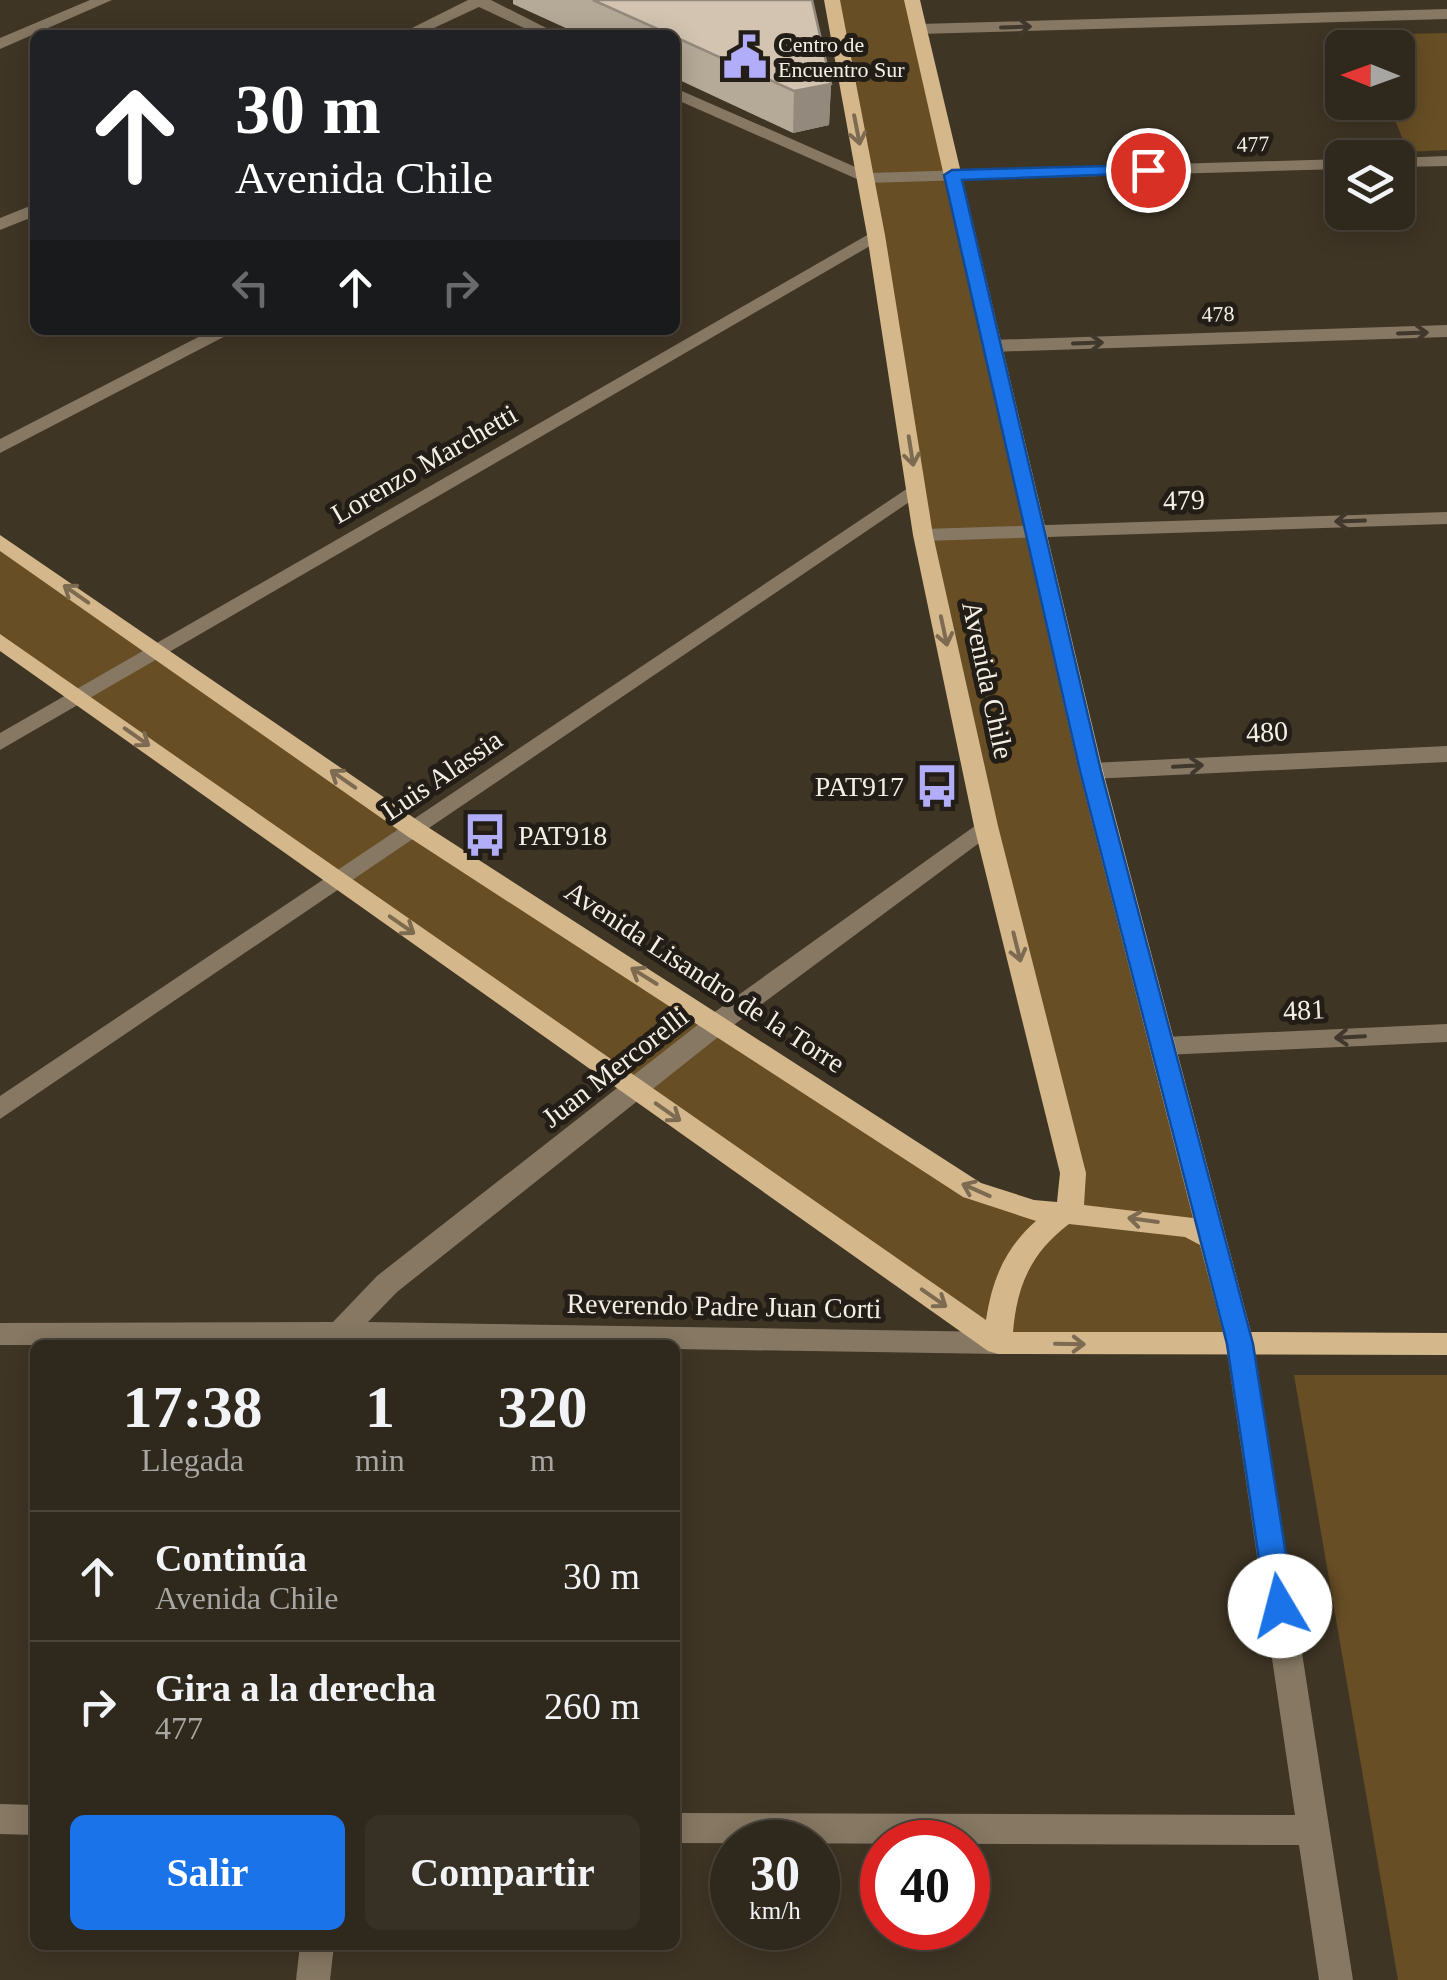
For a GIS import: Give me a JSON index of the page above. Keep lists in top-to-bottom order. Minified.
{"streets":{"main road":["Avenida Chile","Avenida Lisandro de la Torre","Reverendo Padre Juan Corti"],"street":["477","478","Lorenzo Marchetti","479","480","Luis Alassia","481","Juan Mercorelli"]},"crossings":[["477","Avenida Chile"],["Lorenzo Marchetti","Avenida Chile"],["Lorenzo Marchetti","Avenida Lisandro de la Torre"],["479","Avenida Chile"],["Avenida Chile","Luis Alassia"],["Avenida Chile","Avenida Lisandro de la Torre"],["Avenida Chile","Juan Mercorelli"],["Luis Alassia","Avenida Lisandro de la Torre"],["Avenida Lisandro de la Torre","Juan Mercorelli"],["Juan Mercorelli","Reverendo Padre Juan Corti"]],"one_way":["478","479","480","481"],"places":{"public building":["Centro de Encuentro Sur"],"bus stop":["PAT917","PAT918"]},"north":"left","page":{"turn":["30 m","Avenida Chile"],"eta":["17:38","Llegada","1","min","320","m"],"list":[{"name":"Continúa","note":"Avenida Chile","value":"30 m"},{"name":"Gira a la derecha","note":"477","value":"260 m"}],"buttons":["Salir","Compartir"],"speed":"30 km/h","limit":"40"}}
